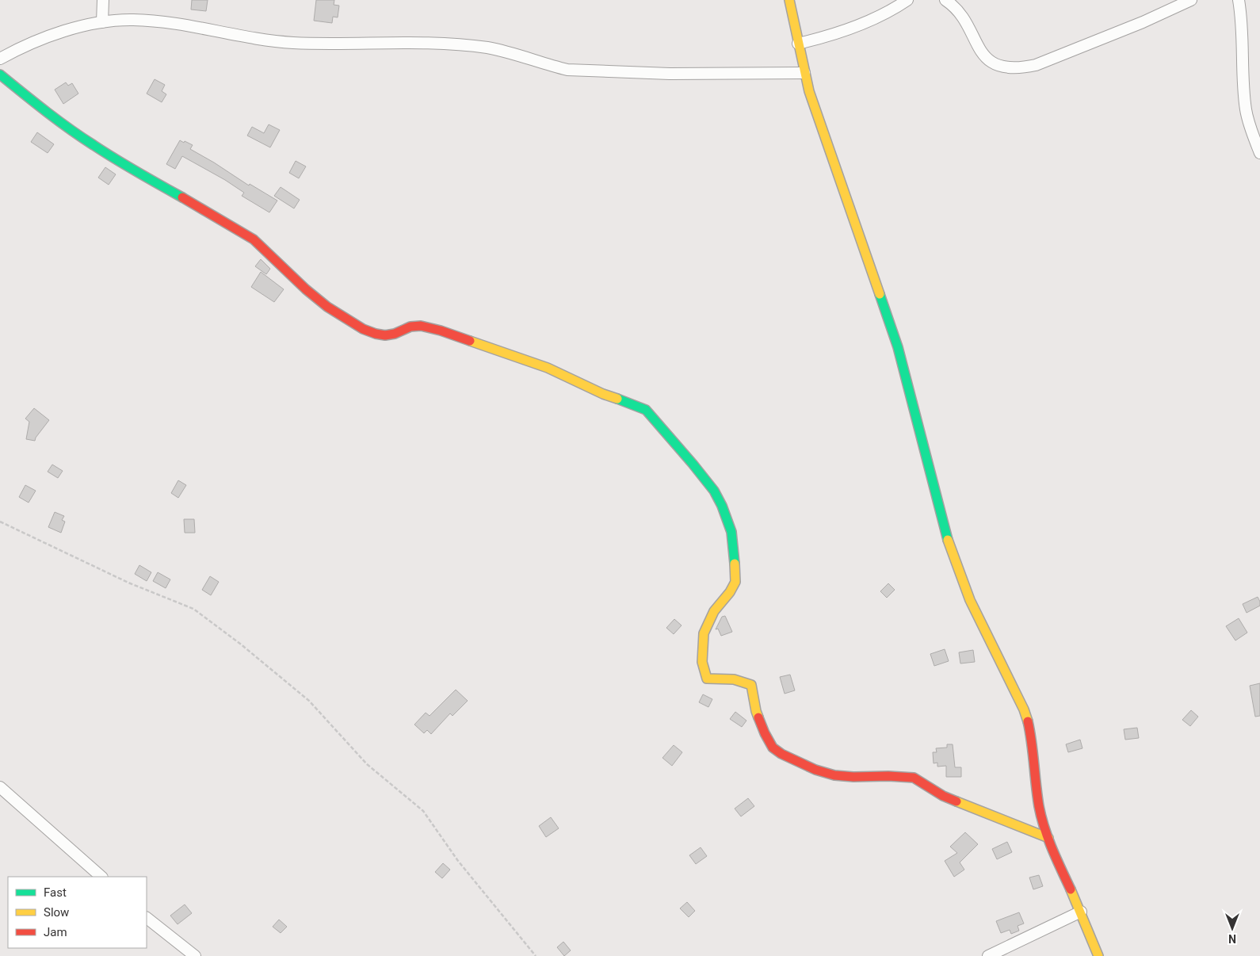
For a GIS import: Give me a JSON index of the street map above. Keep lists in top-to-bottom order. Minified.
{"legend":["Fast","Slow","Jam"],"north":"bottom"}
